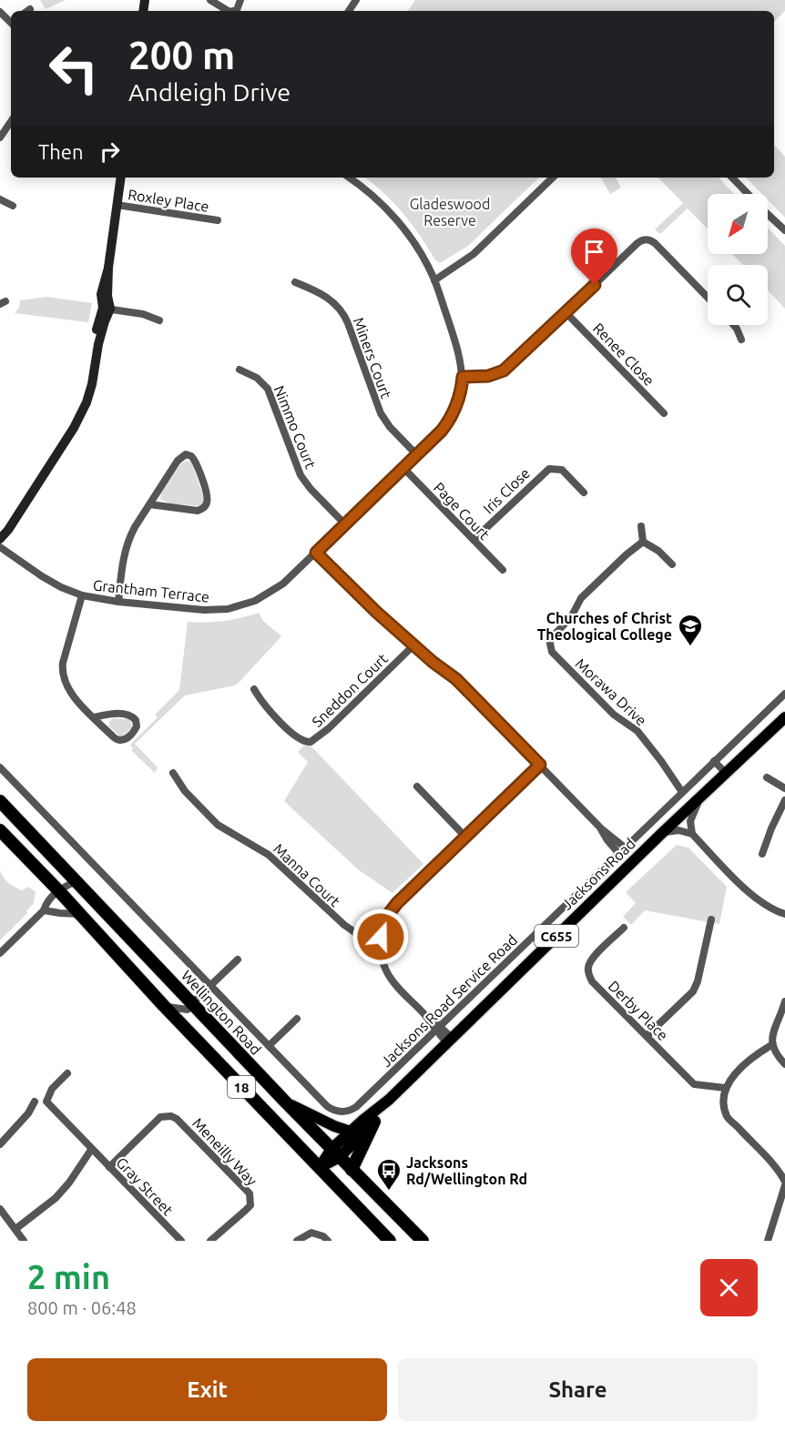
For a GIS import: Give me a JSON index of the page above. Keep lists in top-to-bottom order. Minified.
{"streets":{"highway":["Wellington Road","18"],"main road":["Jacksons Road","C655"],"street":["Roxley Place","Renee Close","Miners Court","Nimmo Court","Iris Close","Page Court","Grantham Terrace","Sneddon Court","Morawa Drive","Manna Court","Jacksons Road Service Road","Derby Place","Meneilly Way","Gray Street"]},"crossings":[["Miners Court","Grantham Terrace"],["Nimmo Court","Grantham Terrace"],["Iris Close","Page Court"],["Page Court","Grantham Terrace"],["Morawa Drive","Jacksons Road Service Road"],["Jacksons Road","Wellington Road"],["Jacksons Road","18"],["Jacksons Road Service Road","Wellington Road"],["Meneilly Way","Gray Street"]],"parks":["Gladeswood Reserve"],"places":{"school or university":["Churches of Christ Theological College"],"bus stop":["Jacksons Rd/Wellington Rd"]},"north":"bottom left","page":{"turn":["200 m","Andleigh Drive"],"then":"Then","heading":["2 min","800 m · 06:48"],"buttons":["Exit","Share"]}}
